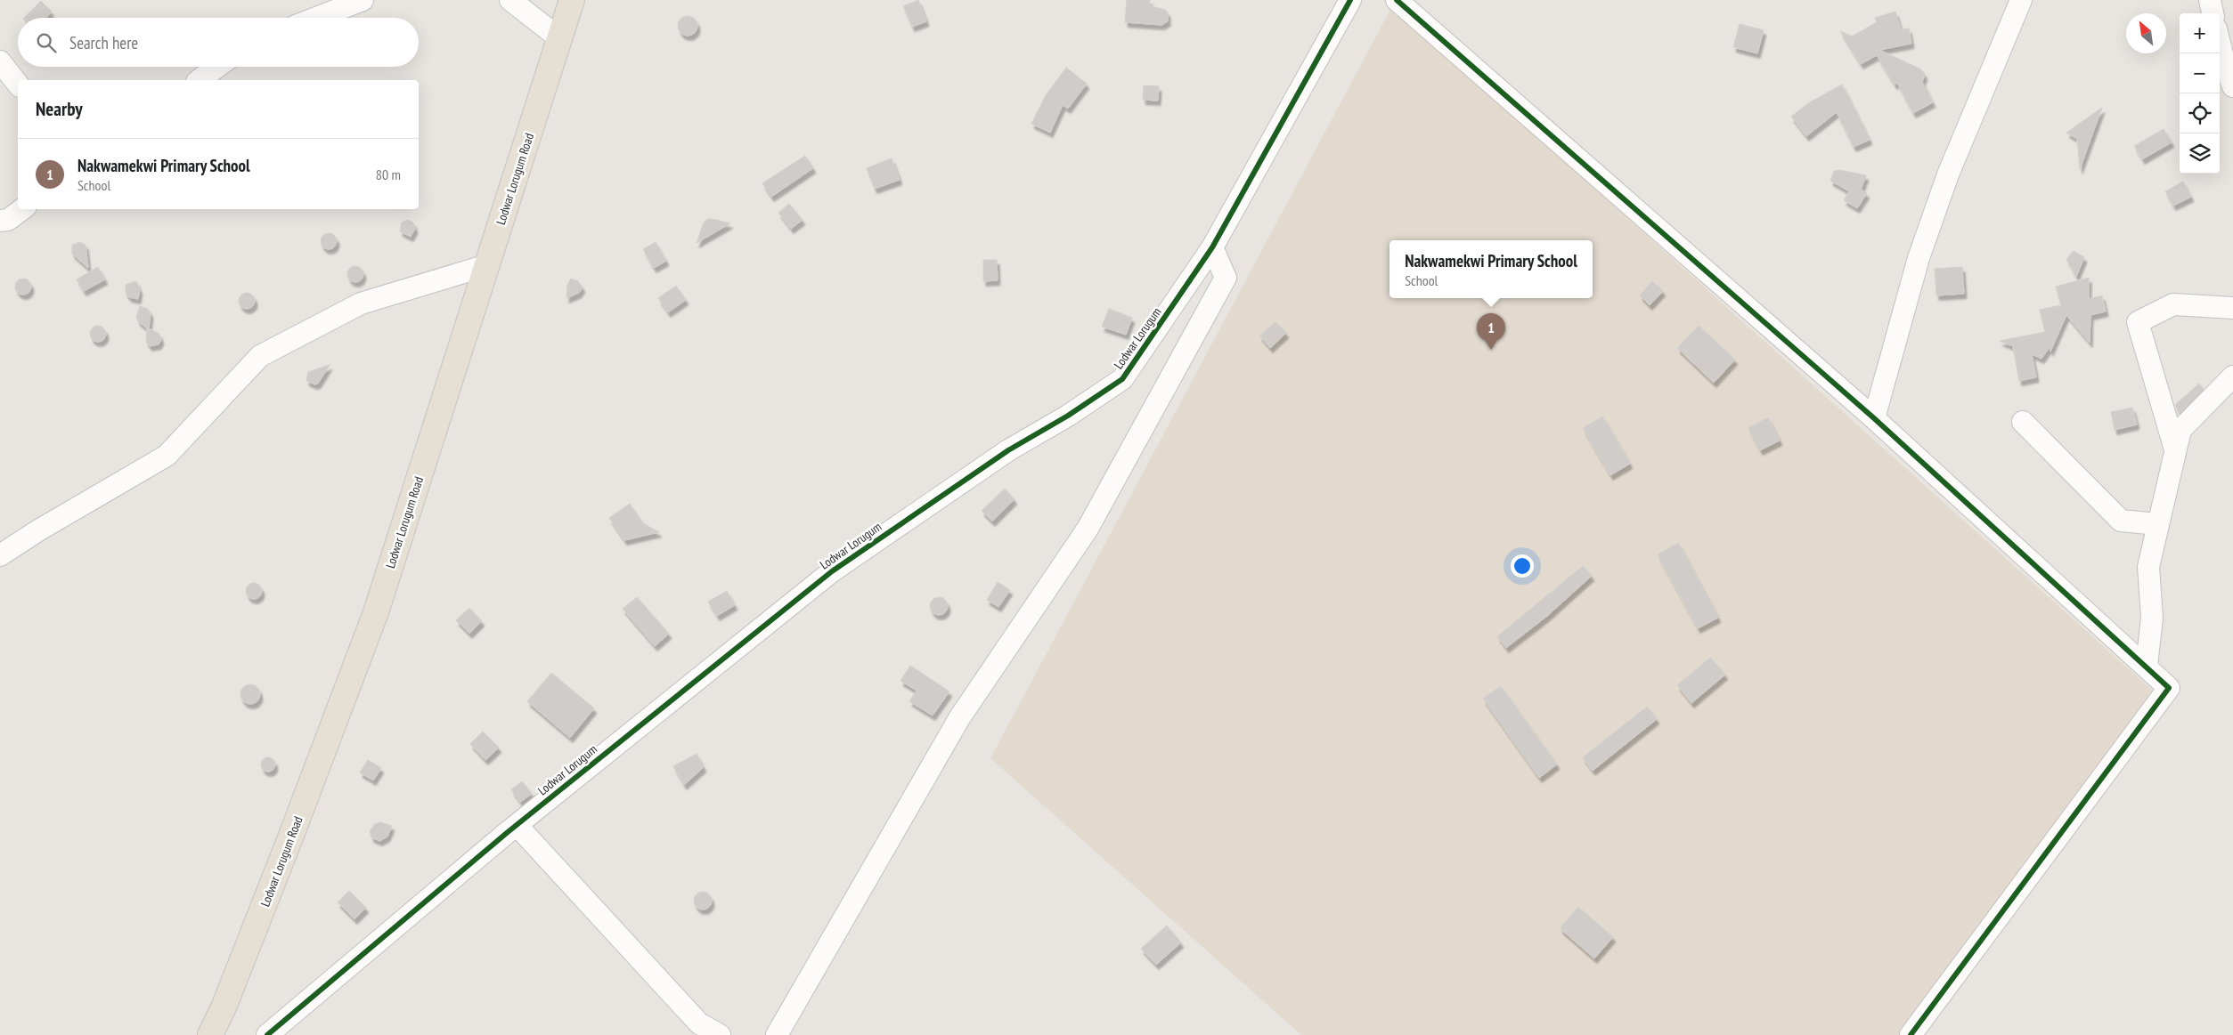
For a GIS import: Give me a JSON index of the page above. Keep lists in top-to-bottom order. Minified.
{"streets":{"main road":["Lodwar Lorugum Road"],"street":["Lodwar Lorugum"]},"north":"top left","page":{"map_buttons":["+","−"],"search":"Search here","heading":"Nearby","list":[{"mark":"1","name":"Nakwamekwi Primary School","note":"School","value":"80 m"}],"popup":["Nakwamekwi Primary School","School"],"pins":"1"}}
